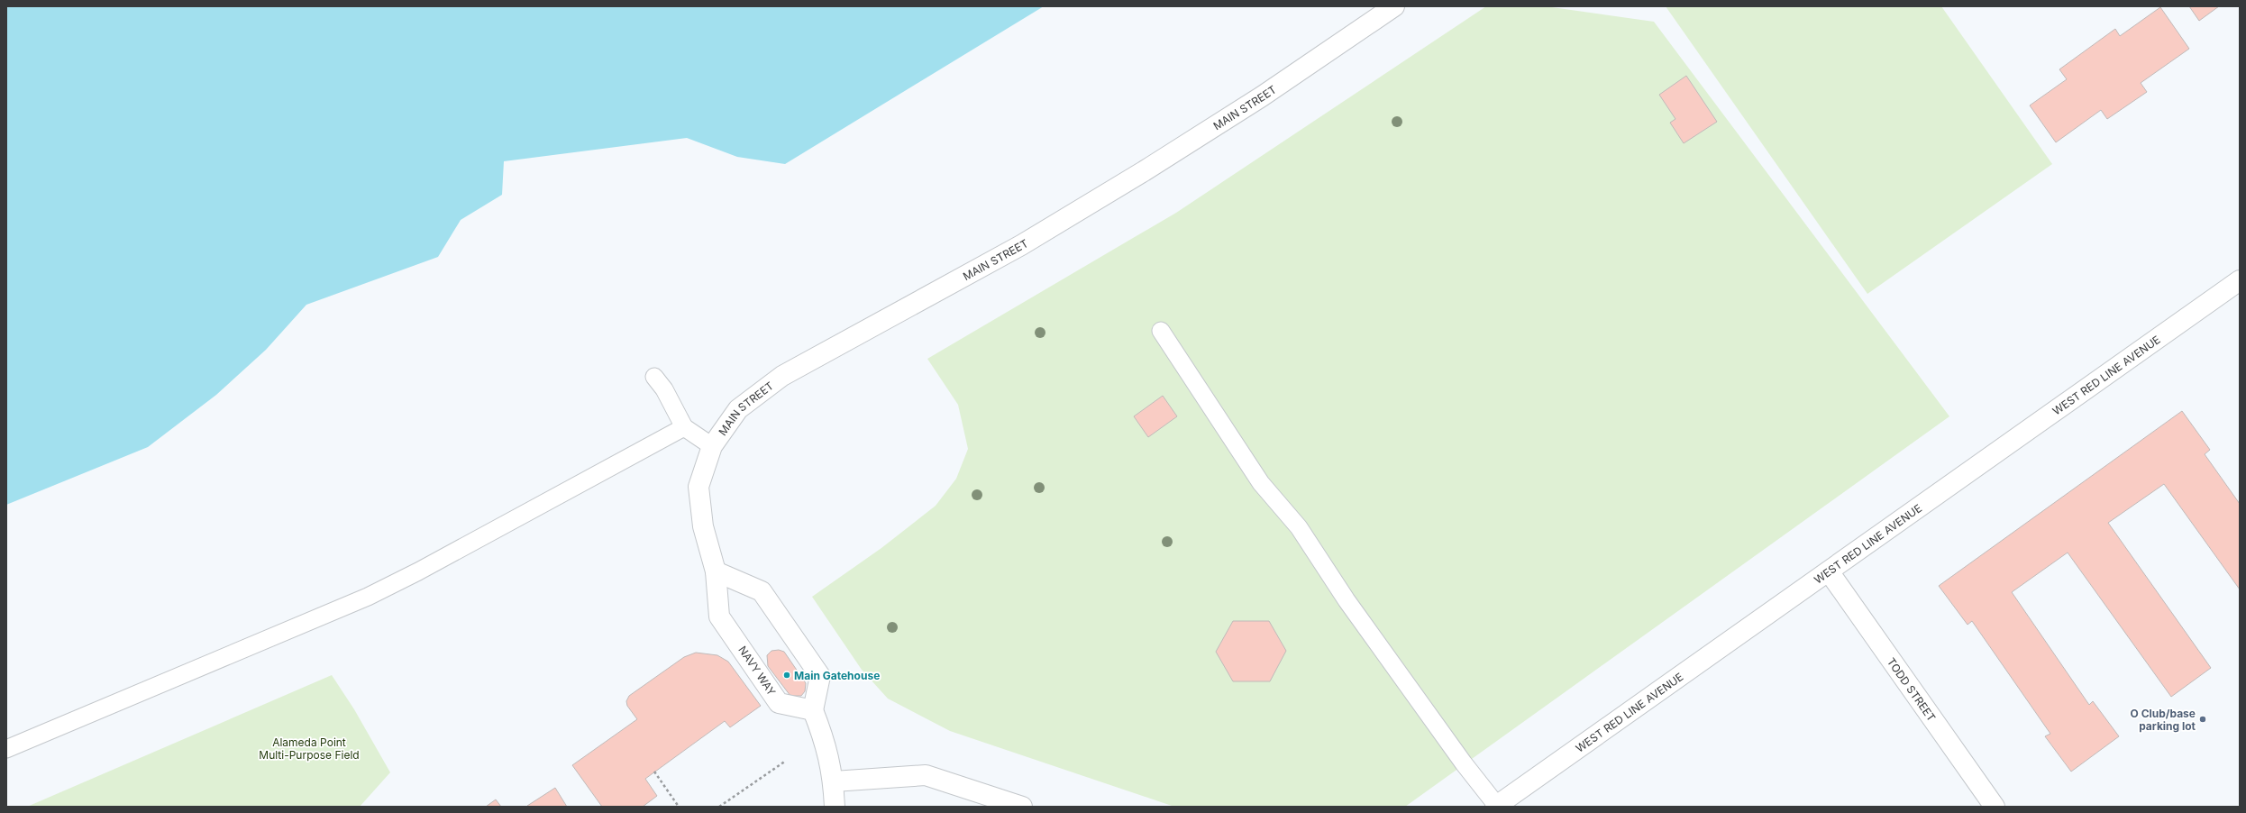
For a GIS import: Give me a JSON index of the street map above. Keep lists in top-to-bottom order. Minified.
{"streets":{"street":["MAIN STREET","WEST RED LINE AVENUE","NAVY WAY","TODD STREET"]},"crossings":[["MAIN STREET","NAVY WAY"],["WEST RED LINE AVENUE","TODD STREET"]],"parks":["Alameda Point Multi-Purpose Field"],"places":["Main Gatehouse","O Club/base parking lot"]}
